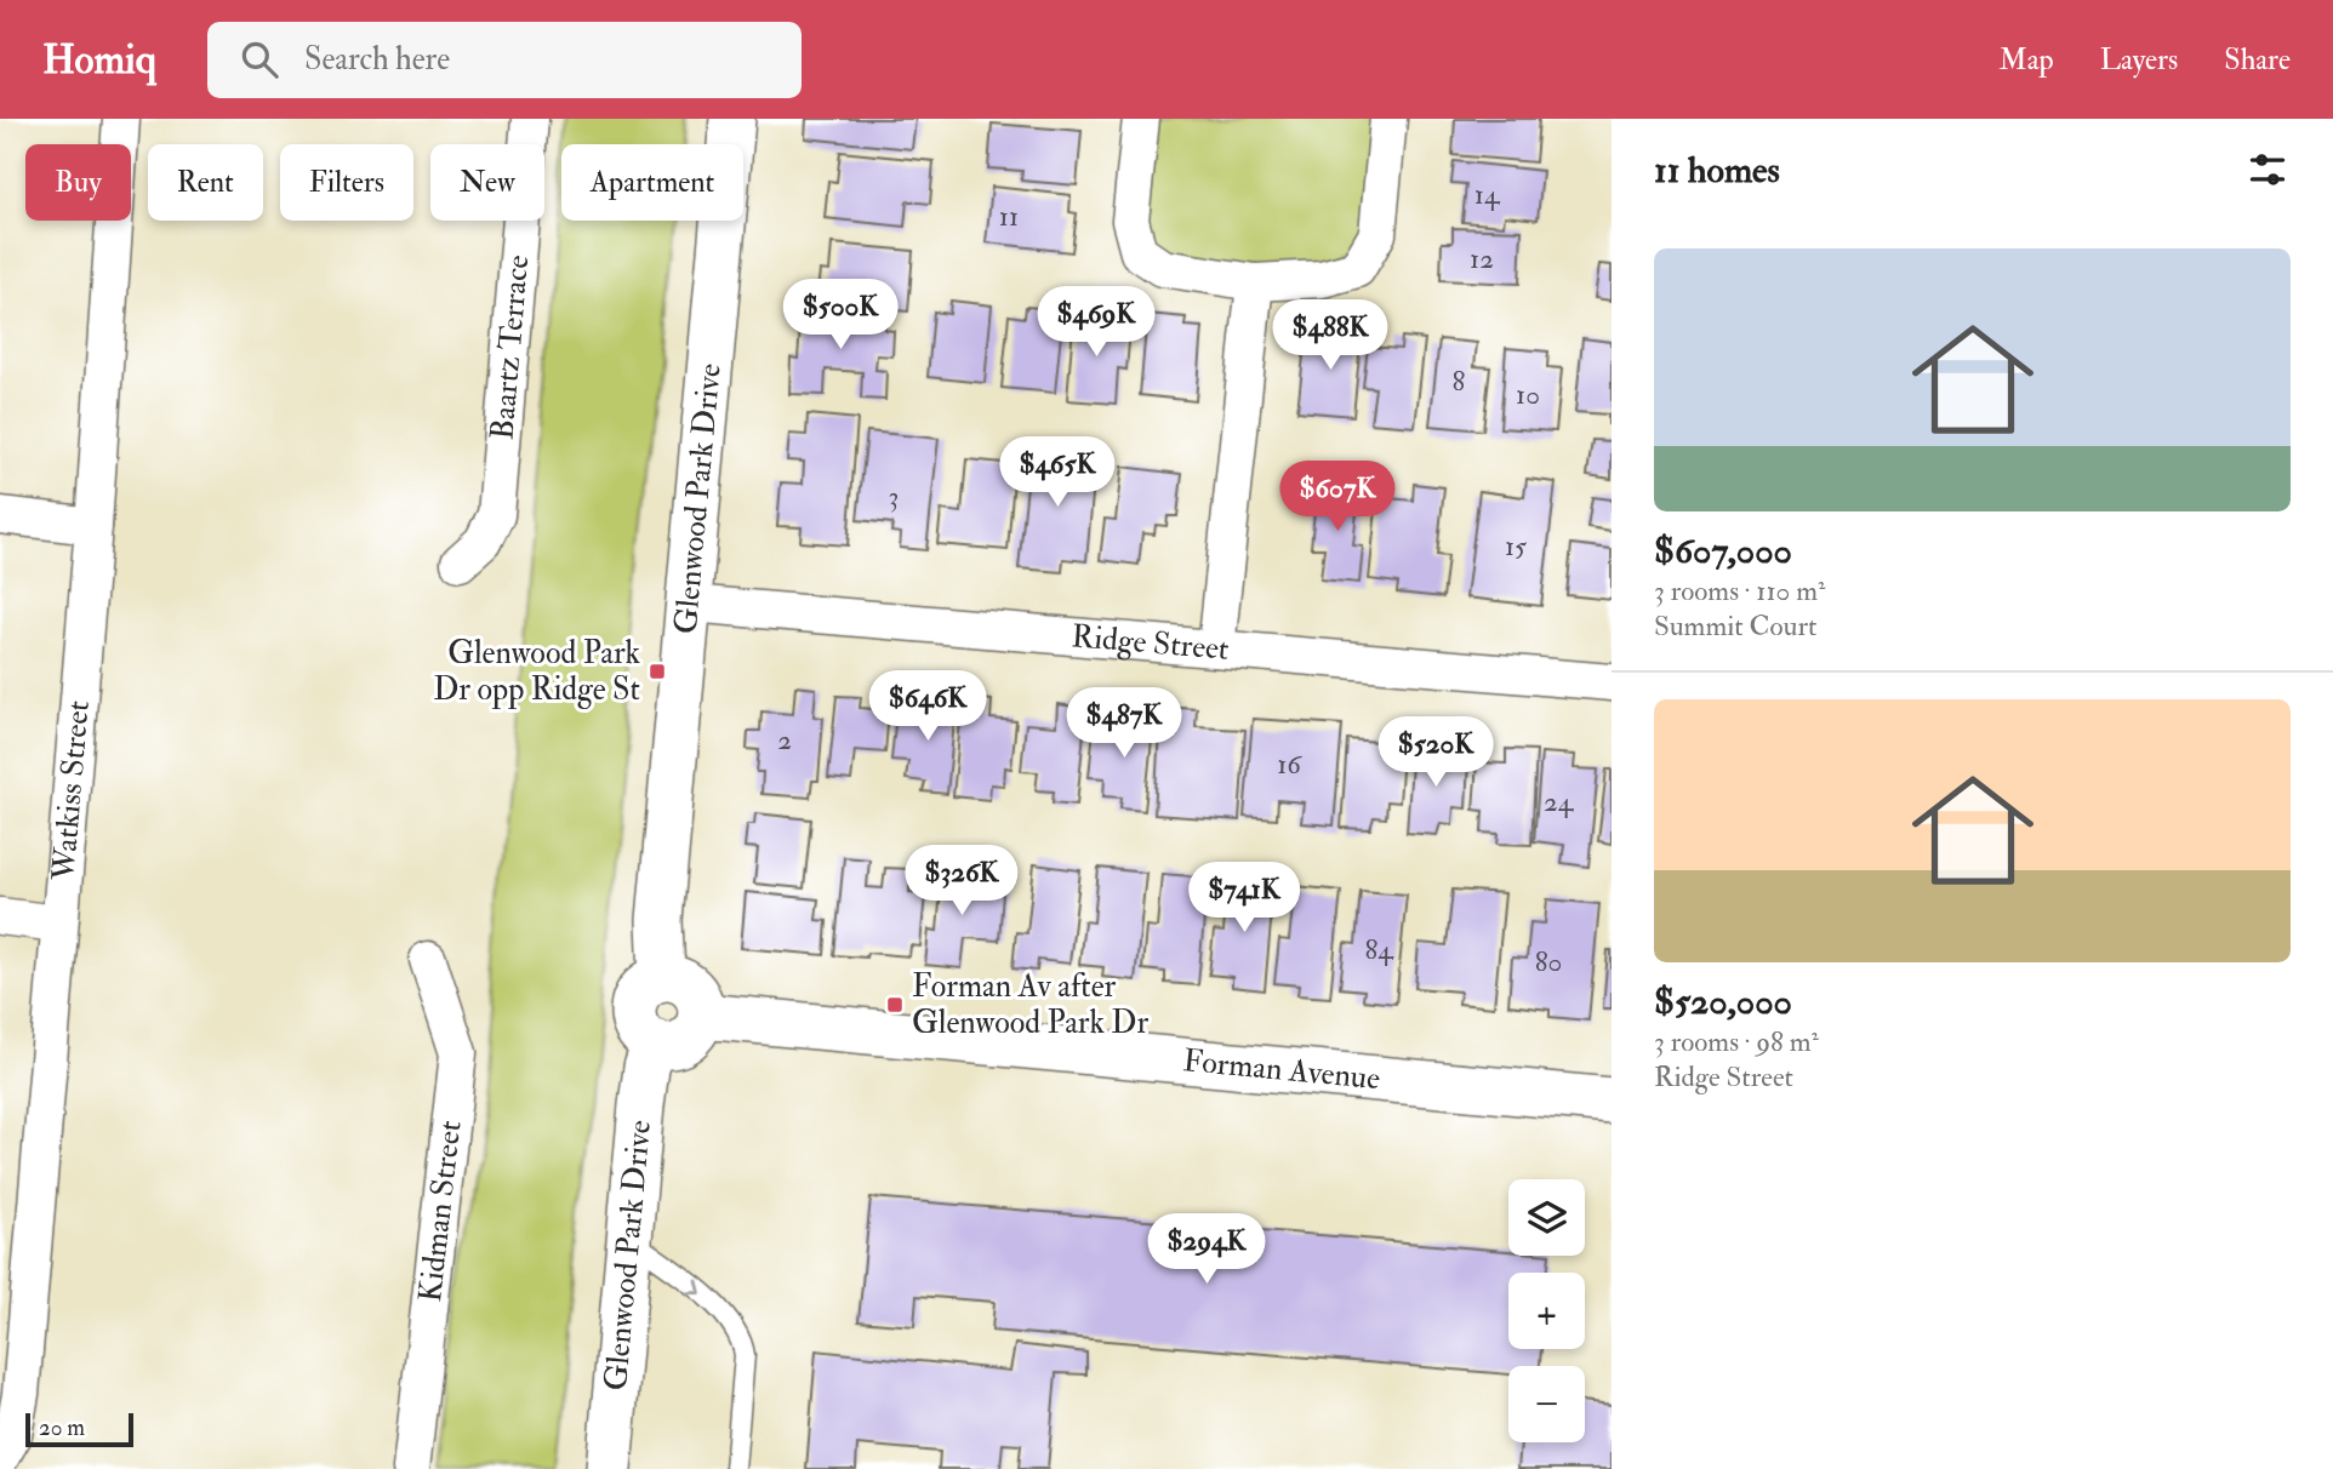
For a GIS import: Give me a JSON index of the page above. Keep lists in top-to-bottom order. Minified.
{"streets":{"street":["Baartz Terrace","Glenwood Park Drive","Ridge Street","Watkiss Street","Forman Avenue","Kidman Street"]},"crossings":[["Glenwood Park Drive","Ridge Street"],["Glenwood Park Drive","Forman Avenue"]],"places":{"transit":["Glenwood Park Dr opp Ridge St","Forman Av after Glenwood Park Dr"]},"house_numbers":["14","11","12","8","10","3","15","2","16","24","84","80"],"scale_bar":"20 m","page":{"header":"Homiq","search":"Search here","nav":["Map","Layers","Share"],"heading":"11 homes","chip":["Buy","Rent","Filters","New","Apartment"],"list":[{"name":"$607,000","note":"3 rooms · 110 m² · Summit Court"},{"name":"$520,000","note":"3 rooms · 98 m² · Ridge Street"}],"price":["$500K","$469K","$488K","$465K","$607K","$646K","$487K","$520K","$326K","$741K","$294K"],"map_buttons":["+","−"],"scale":"20 m"}}
